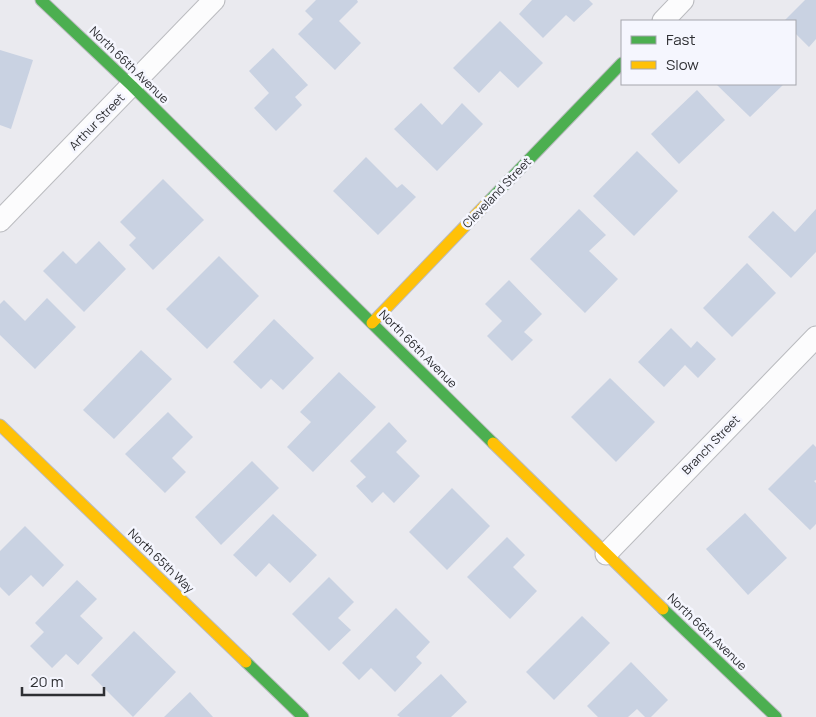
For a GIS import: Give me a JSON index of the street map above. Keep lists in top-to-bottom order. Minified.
{"streets":{"street":["North 66th Avenue","Arthur Street","Cleveland Street","Branch Street","North 65th Way"]},"crossings":[["North 66th Avenue","Arthur Street"],["North 66th Avenue","Cleveland Street"],["North 66th Avenue","Branch Street"]],"legend":["Fast","Slow"],"scale_bar":"20 m"}
